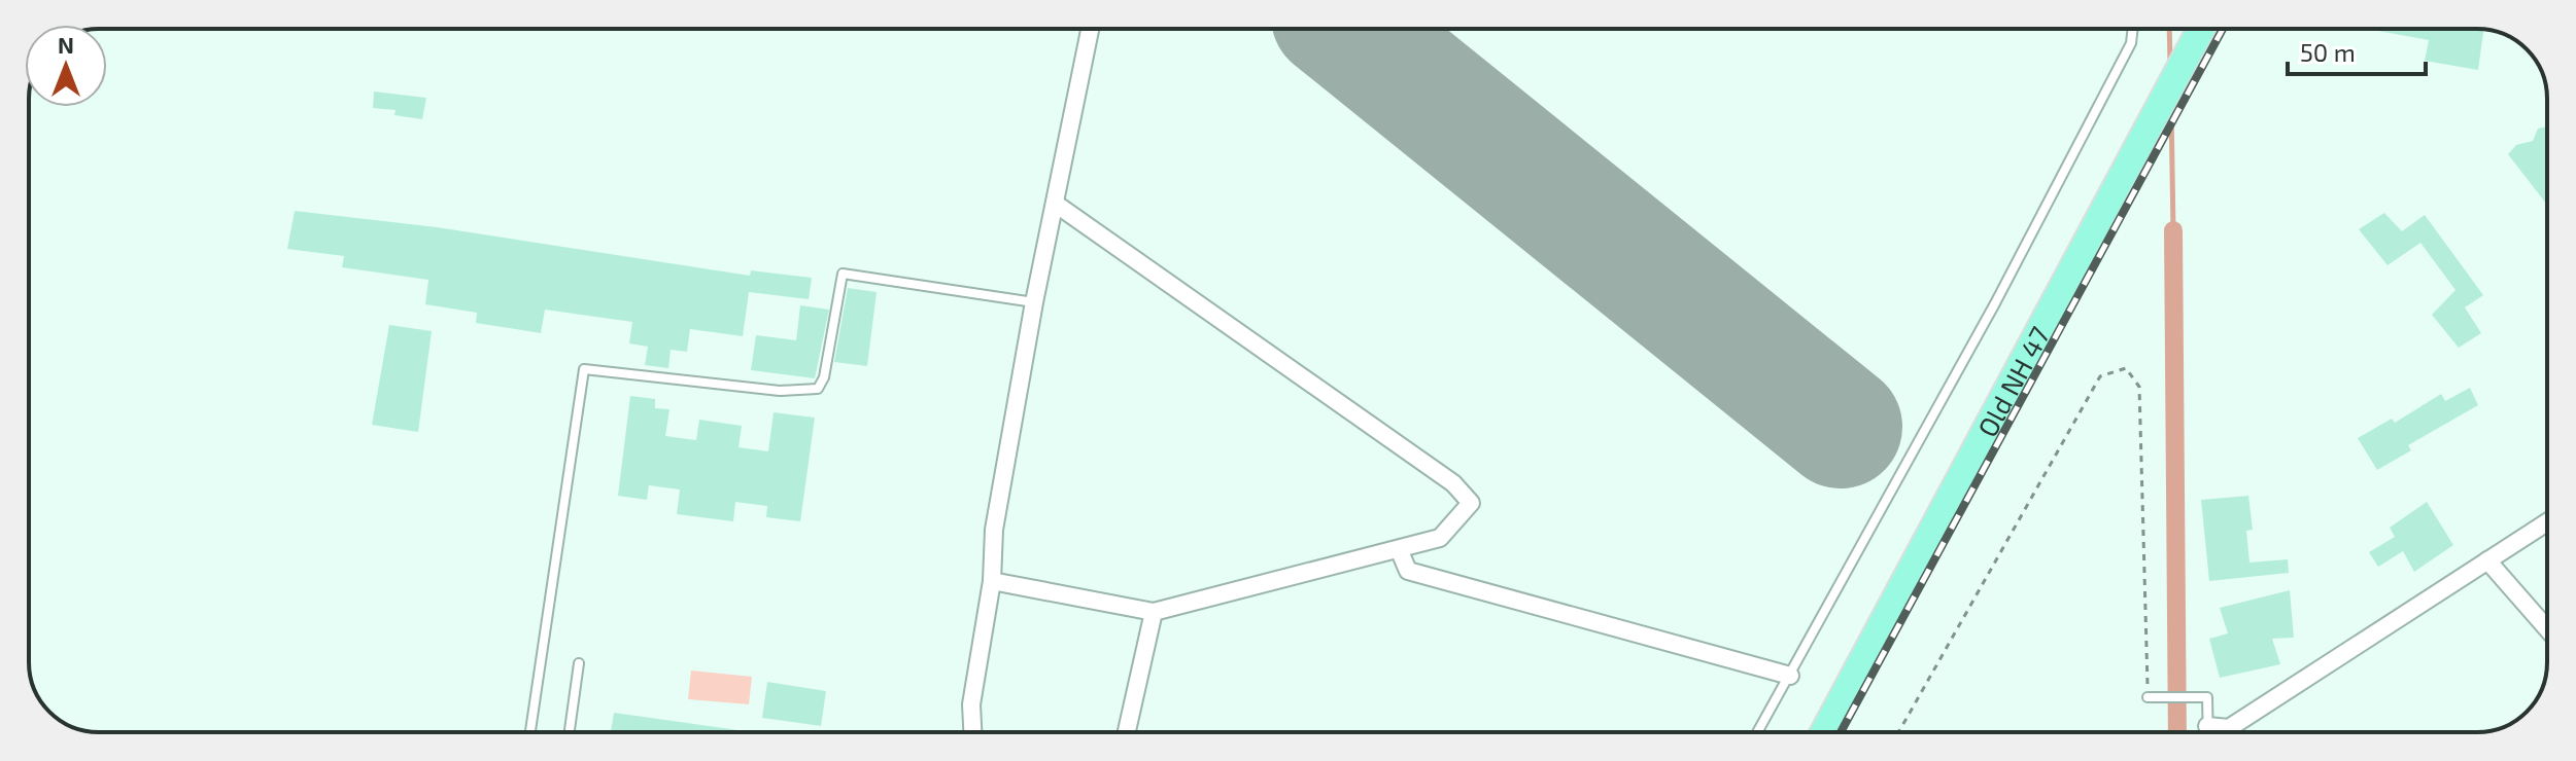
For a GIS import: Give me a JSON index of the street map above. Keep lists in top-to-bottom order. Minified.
{"streets":{"main road":["Old NH 47"]},"scale_bar":"50 m","north":"top"}
